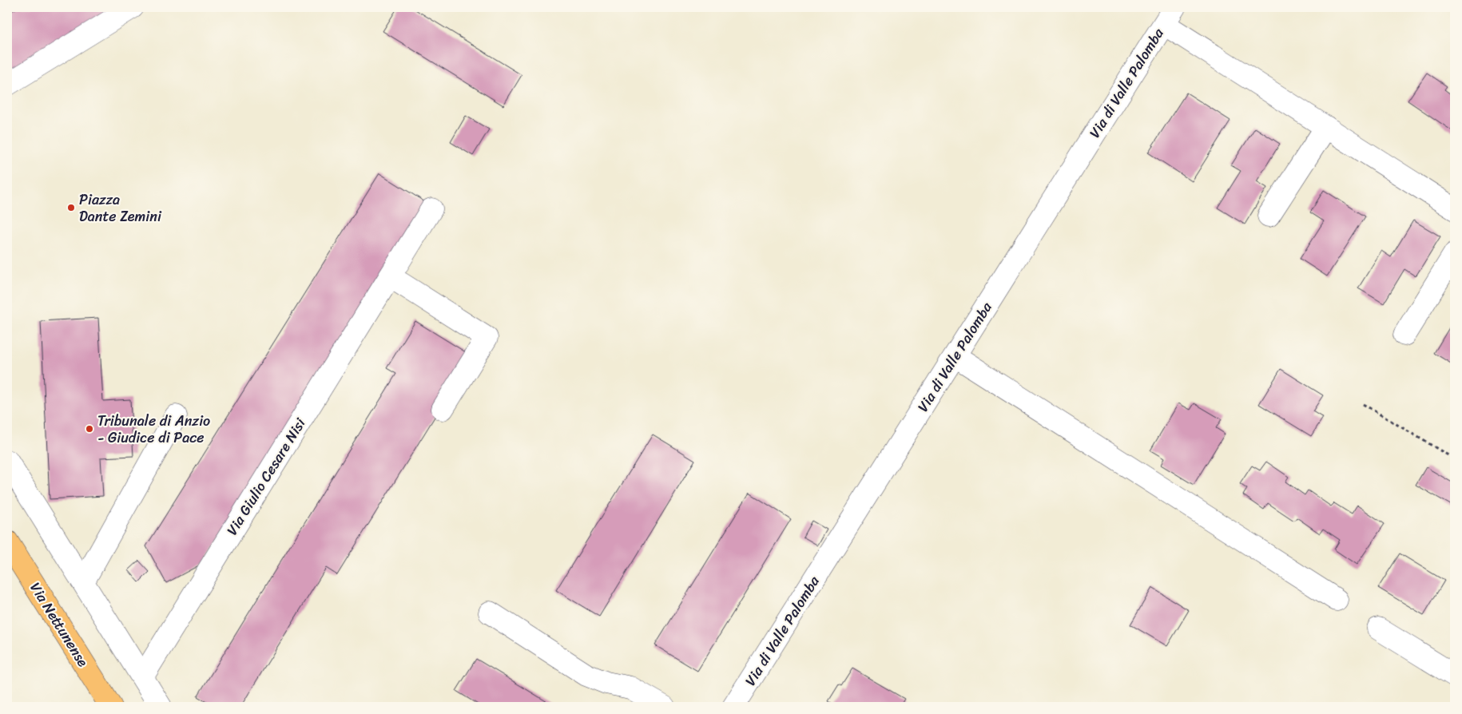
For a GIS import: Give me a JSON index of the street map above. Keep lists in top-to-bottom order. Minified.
{"streets":{"main road":["Via Nettunense"],"street":["Via di Valle Palomba","Via Giulio Cesare Nisi"]},"places":["Piazza Dante Zemini","Tribunale di Anzio - Giudice di Pace"]}
